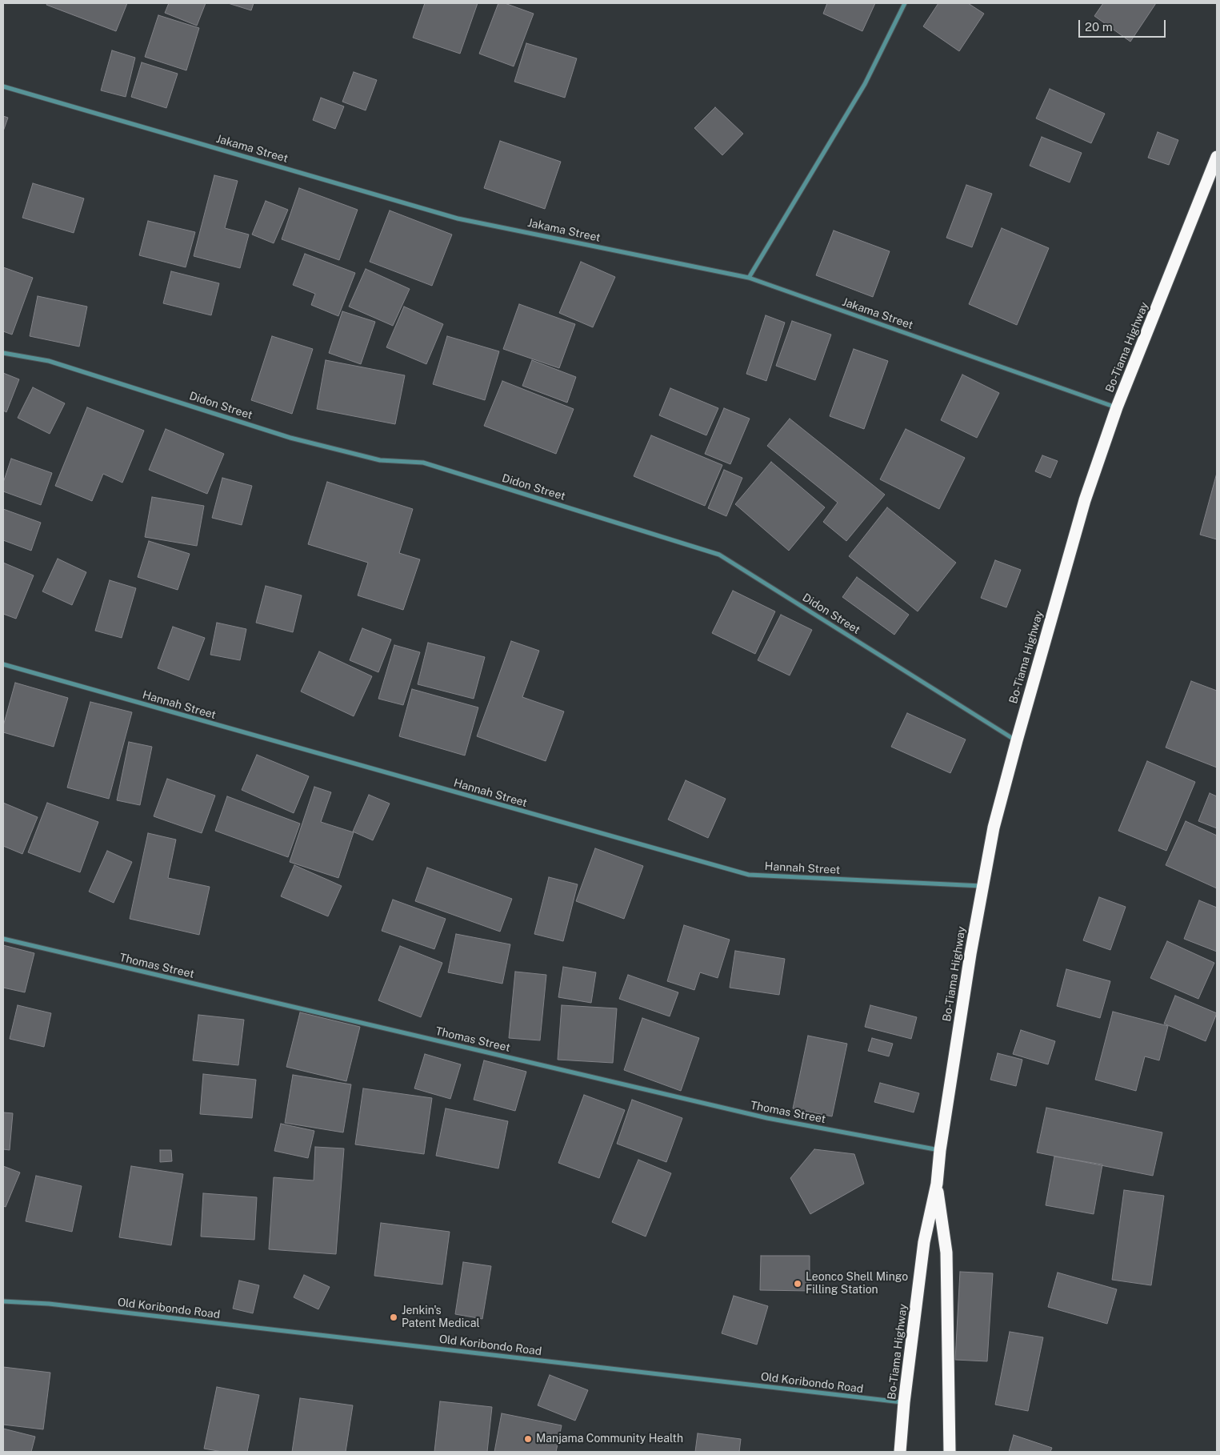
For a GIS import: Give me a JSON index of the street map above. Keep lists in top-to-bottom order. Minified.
{"streets":{"highway":["Bo-Tiama Highway"],"street":["Jakama Street","Didon Street","Hannah Street","Thomas Street","Old Koribondo Road"]},"crossings":[["Jakama Street","Bo-Tiama Highway"],["Bo-Tiama Highway","Didon Street"],["Bo-Tiama Highway","Hannah Street"],["Bo-Tiama Highway","Thomas Street"],["Bo-Tiama Highway","Old Koribondo Road"]],"places":["Leonco Shell Mingo Filling Station","Jenkin's Patent Medical","Manjama Community Health"],"scale_bar":"20 m"}
